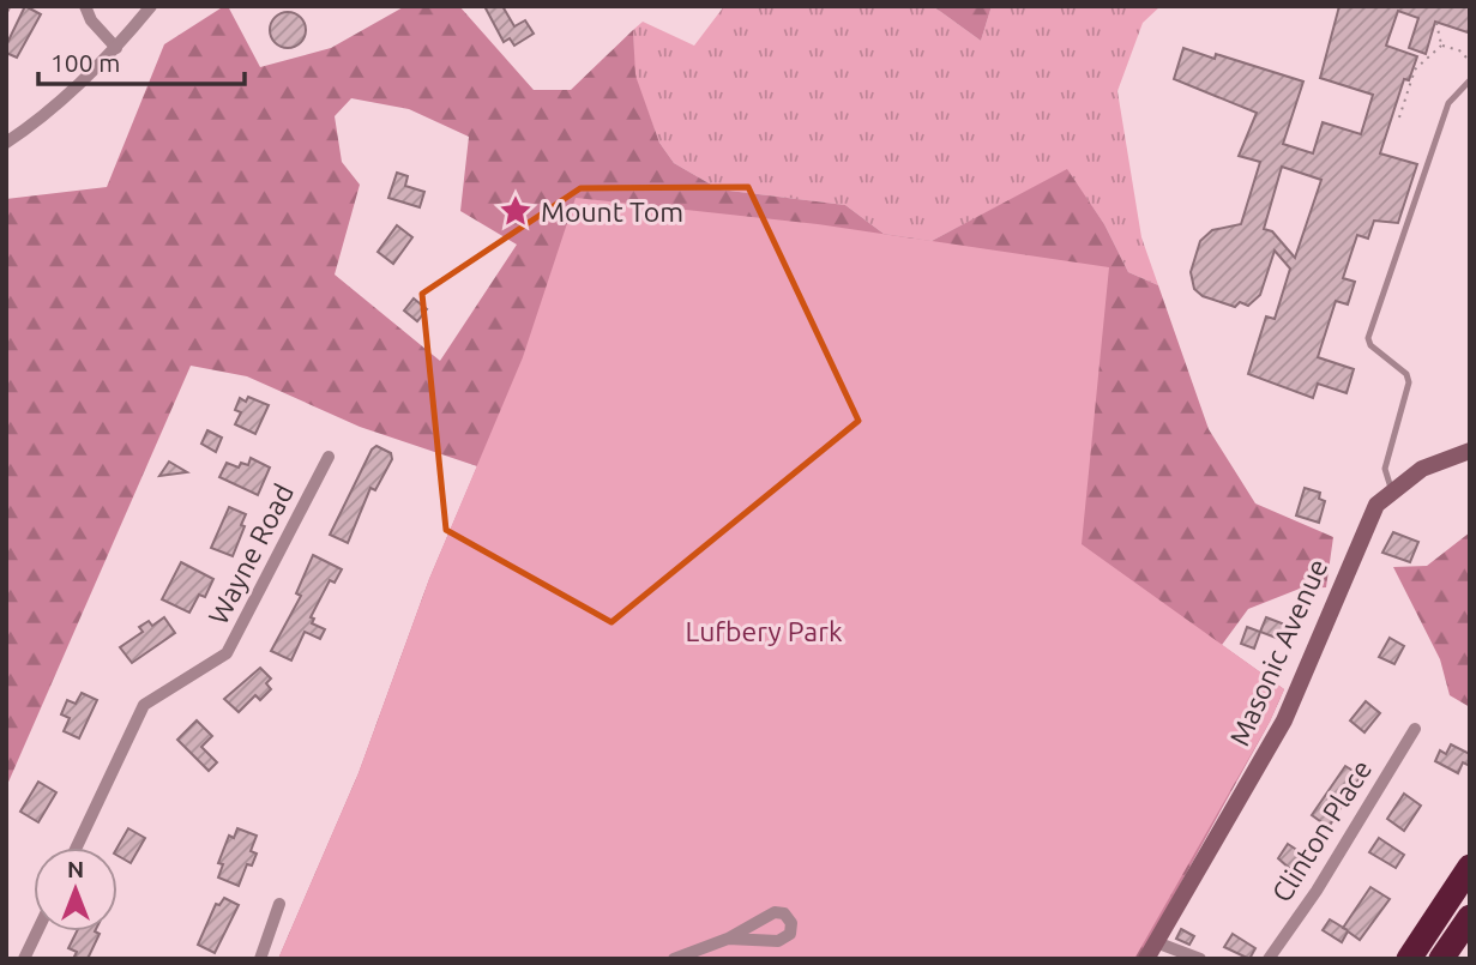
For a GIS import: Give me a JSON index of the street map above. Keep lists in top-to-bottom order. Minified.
{"streets":{"main road":["Masonic Avenue"],"street":["Wayne Road","Clinton Place"]},"parks":["Lufbery Park"],"places":{"place":["Mount Tom"]},"scale_bar":"100 m","north":"top"}
